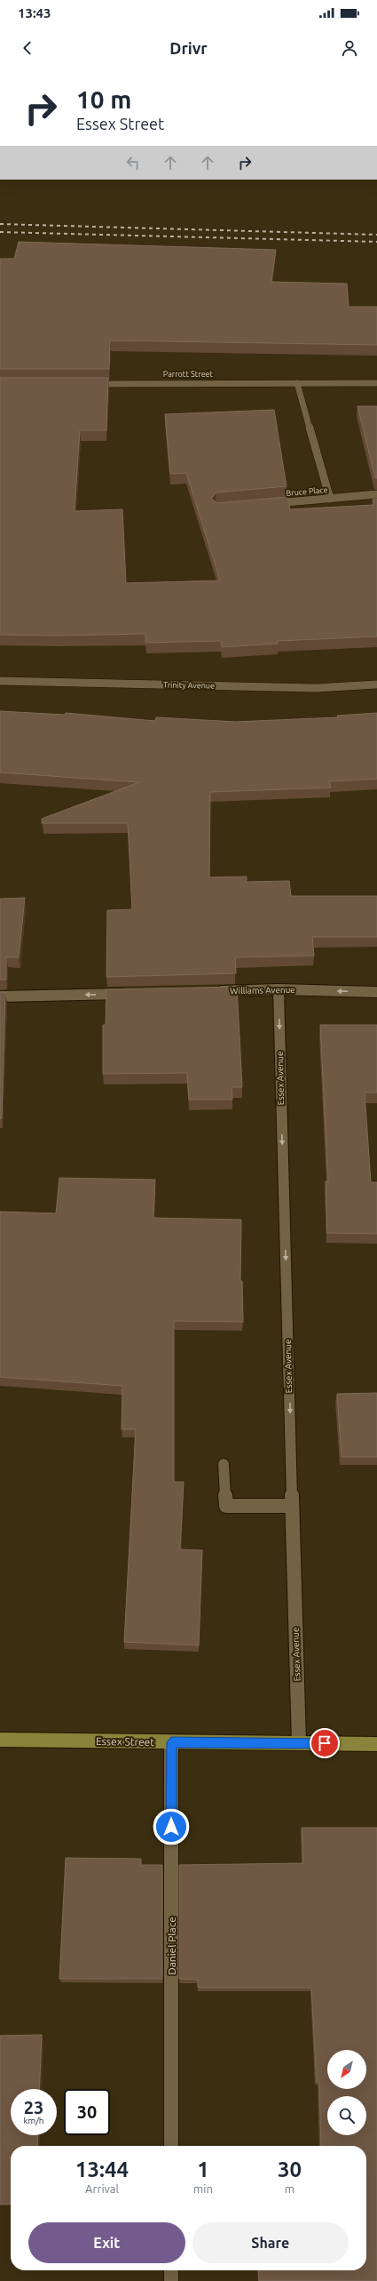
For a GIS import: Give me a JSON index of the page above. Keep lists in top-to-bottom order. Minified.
{"streets":{"main road":["Essex Street"],"street":["Parrott Street","Bruce Place","Trinity Avenue","Williams Avenue","Essex Avenue","Daniel Place"]},"crossings":[["Williams Avenue","Essex Avenue"],["Essex Avenue","Essex Street"],["Essex Street","Daniel Place"]],"one_way":["Williams Avenue","Essex Avenue"],"north":"bottom left","page":{"status":"13:43","header":"Drivr","turn":["10 m","Essex Street"],"speed":"23 km/h","limit":"30","eta":["13:44","Arrival","1","min","30","m"],"buttons":["Exit","Share"]}}
